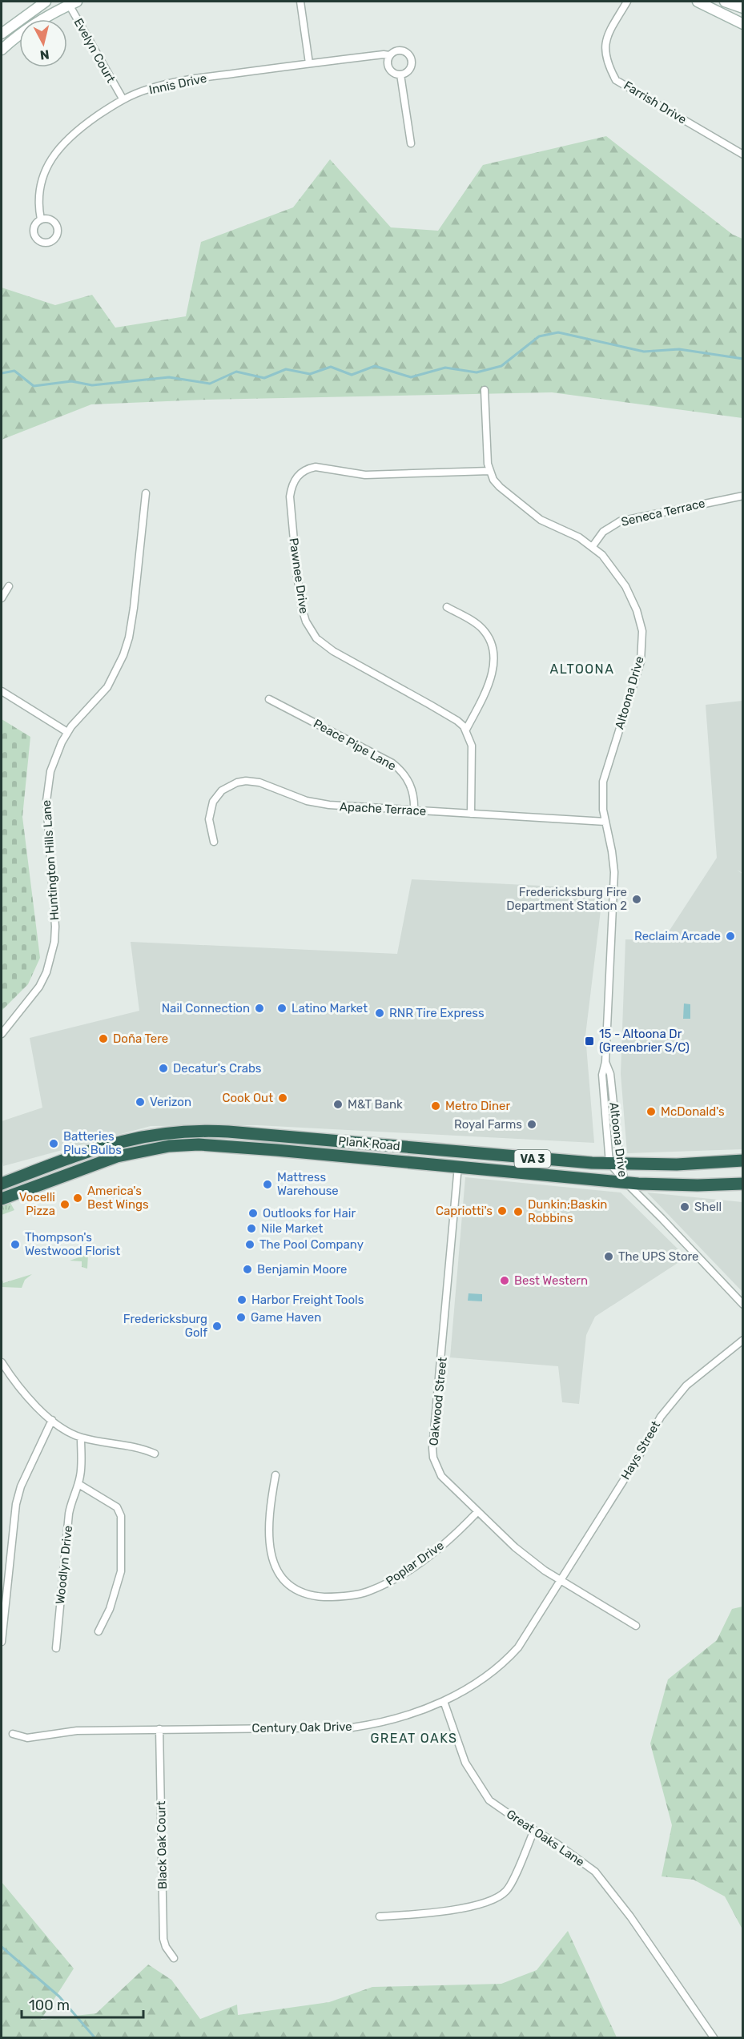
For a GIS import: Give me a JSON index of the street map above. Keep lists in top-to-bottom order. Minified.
{"streets":{"highway":["Plank Road","VA 3"],"street":["Evelyn Court","Innis Drive","Farrish Drive","Seneca Terrace","Pawnee Drive","Altoona Drive","Peace Pipe Lane","Apache Terrace","Huntington Hills Lane","Oakwood Street","Hays Street","Poplar Drive","Woodlyn Drive","Century Oak Drive","Great Oaks Lane","Black Oak Court"]},"crossings":[["Evelyn Court","Innis Drive"],["Seneca Terrace","Altoona Drive"],["Pawnee Drive","Altoona Drive"],["Altoona Drive","Apache Terrace"],["Altoona Drive","Plank Road"],["Peace Pipe Lane","Apache Terrace"],["Plank Road","Oakwood Street"],["Oakwood Street","Hays Street"],["Oakwood Street","Poplar Drive"],["Oakwood Street","Century Oak Drive"],["Hays Street","Century Oak Drive"],["Century Oak Drive","Great Oaks Lane"],["Century Oak Drive","Black Oak Court"]],"districts":["ALTOONA","GREAT OAKS"],"places":{"other":["Fredericksburg Fire Department Station 2","Reclaim Arcade","Nail Connection","Latino Market","RNR Tire Express","Doña Tere","Decatur's Crabs","Cook Out","Verizon","M&T Bank","Metro Diner","McDonald's","Royal Farms","Batteries Plus Bulbs","Mattress Warehouse","America's Best Wings","Vocelli Pizza","Shell","Capriotti's","Dunkin;Baskin Robbins","Outlooks for Hair","Nile Market","Thompson's Westwood Florist","The Pool Company","The UPS Store","Benjamin Moore","Best Western","Harbor Freight Tools","Game Haven","Fredericksburg Golf"],"transit":["15 - Altoona Dr (Greenbrier S/C)"]},"scale_bar":"100 m","north":"bottom"}
